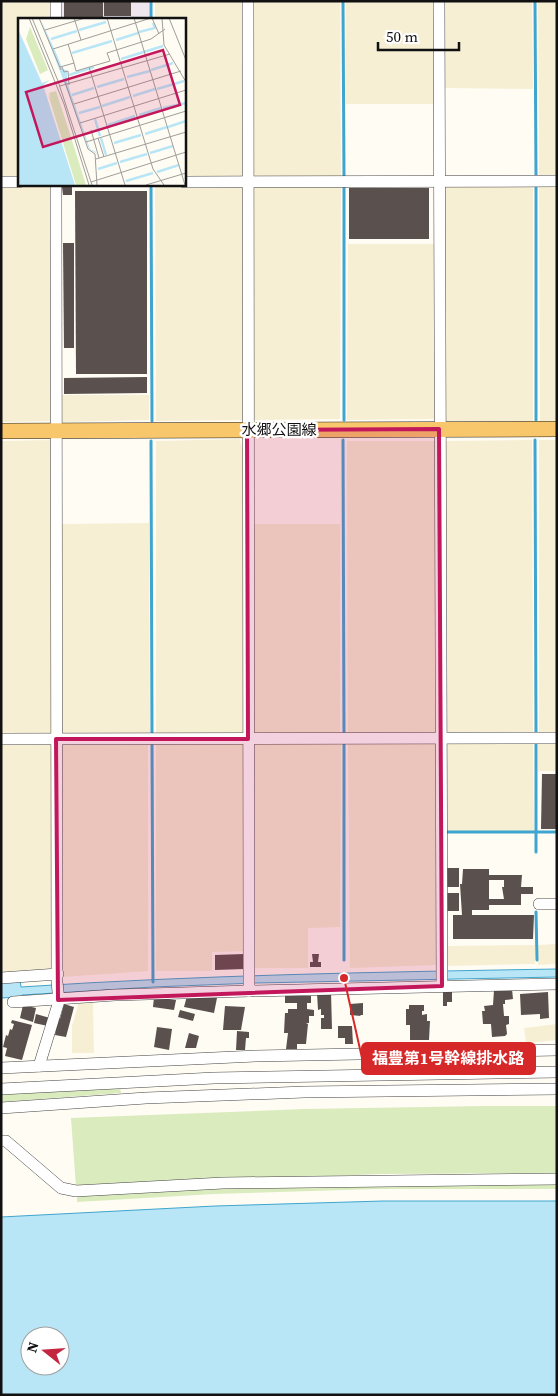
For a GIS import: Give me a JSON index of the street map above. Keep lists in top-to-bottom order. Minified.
{"streets":{"main road":["水郷公園線"]},"places":["福豊第1号幹線排水路"],"scale_bar":"50 m","north":"left"}
